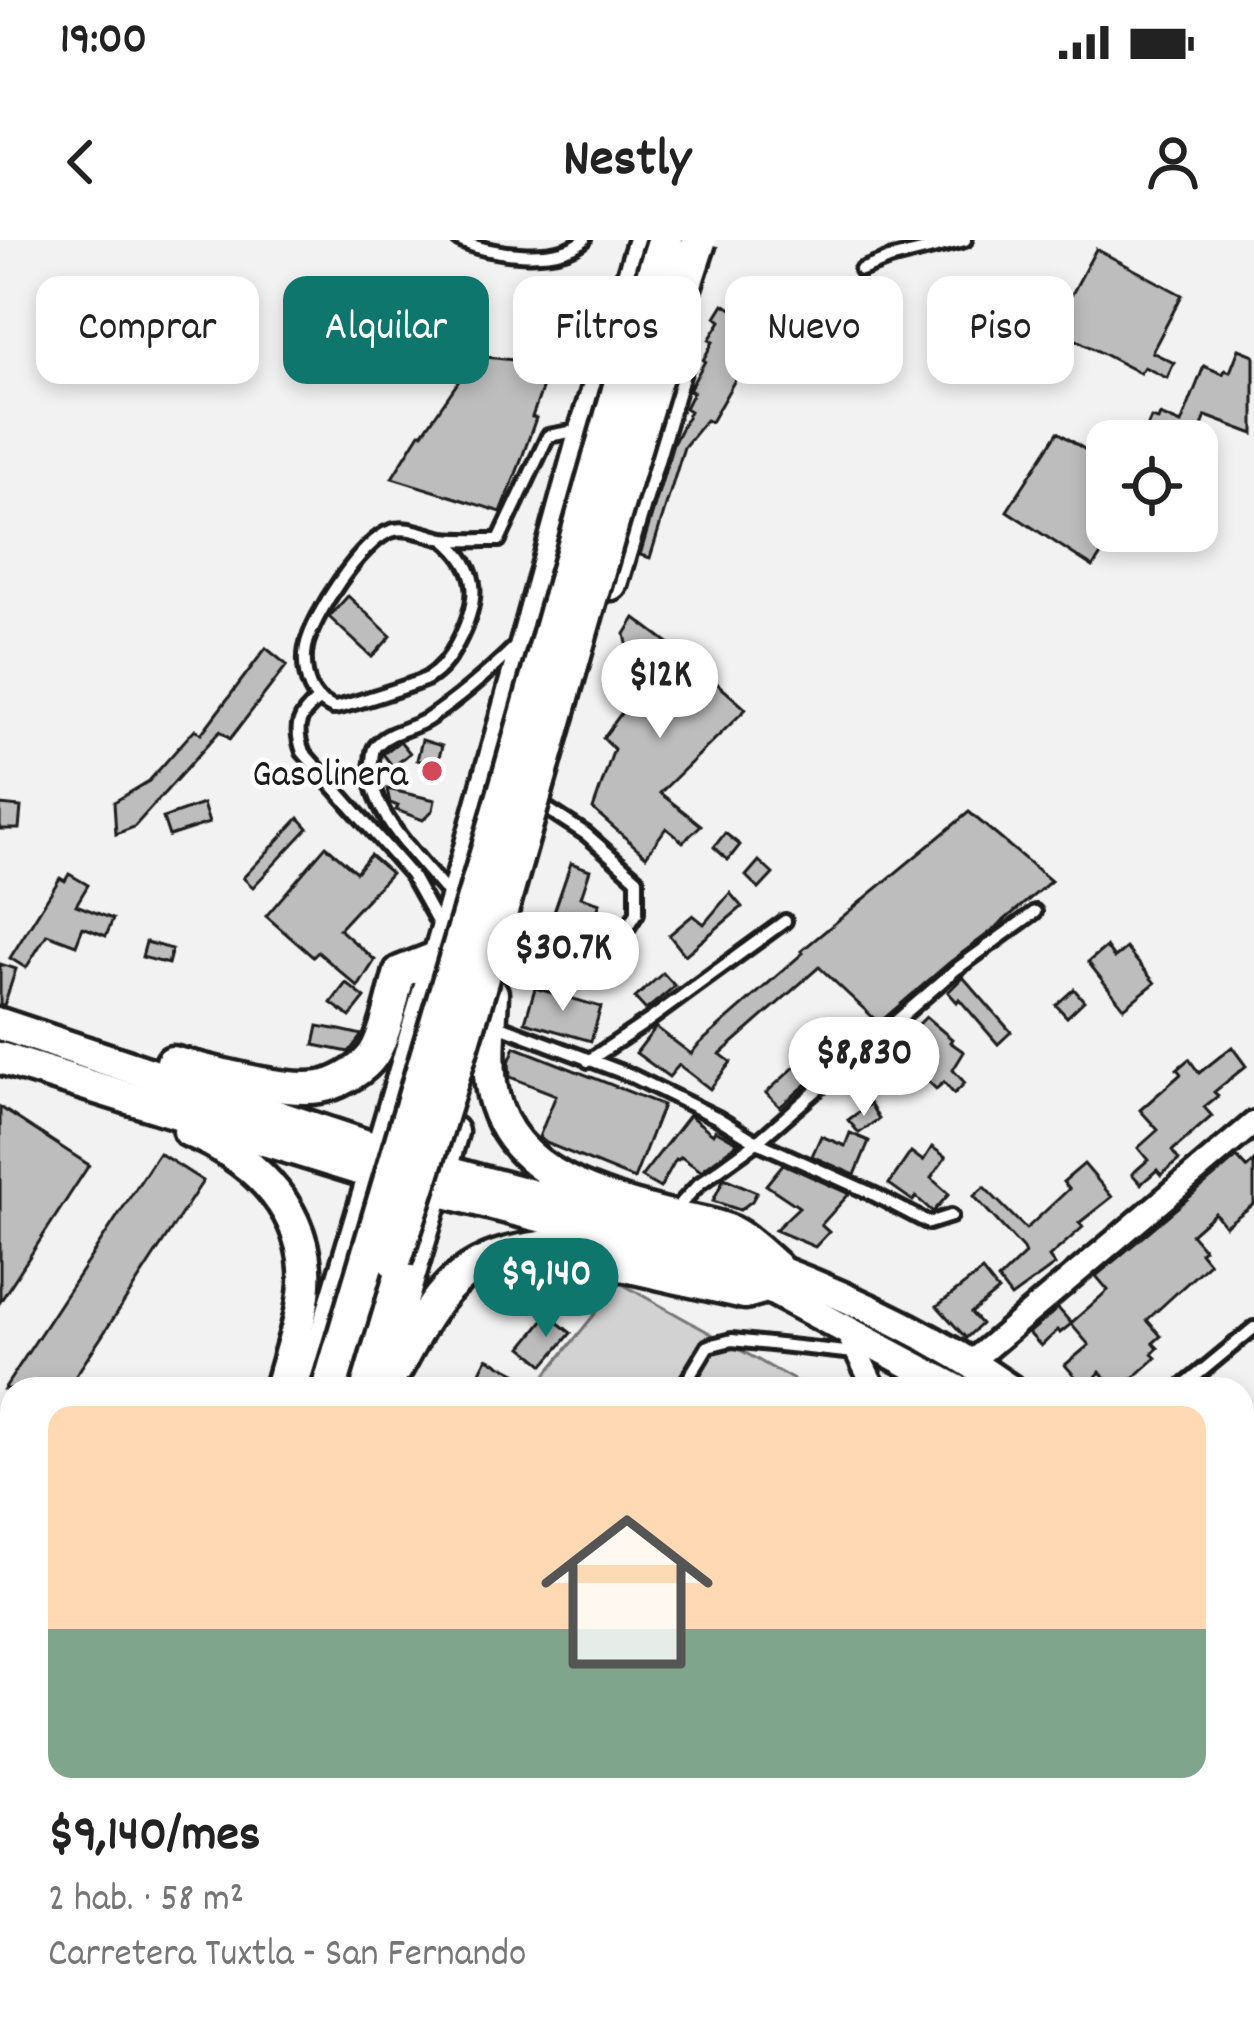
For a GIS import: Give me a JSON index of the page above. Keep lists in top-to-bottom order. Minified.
{"places":["Gasolinera"],"page":{"status":"19:00","header":"Nestly","chip":["Comprar","Alquilar","Filtros","Nuevo","Piso"],"price":["$12K","$30.7K","$8,830","$9,140"],"list":[{"name":"$9,140/mes","note":"2 hab. · 58 m² · Carretera Tuxtla - San Fernando"}]}}
